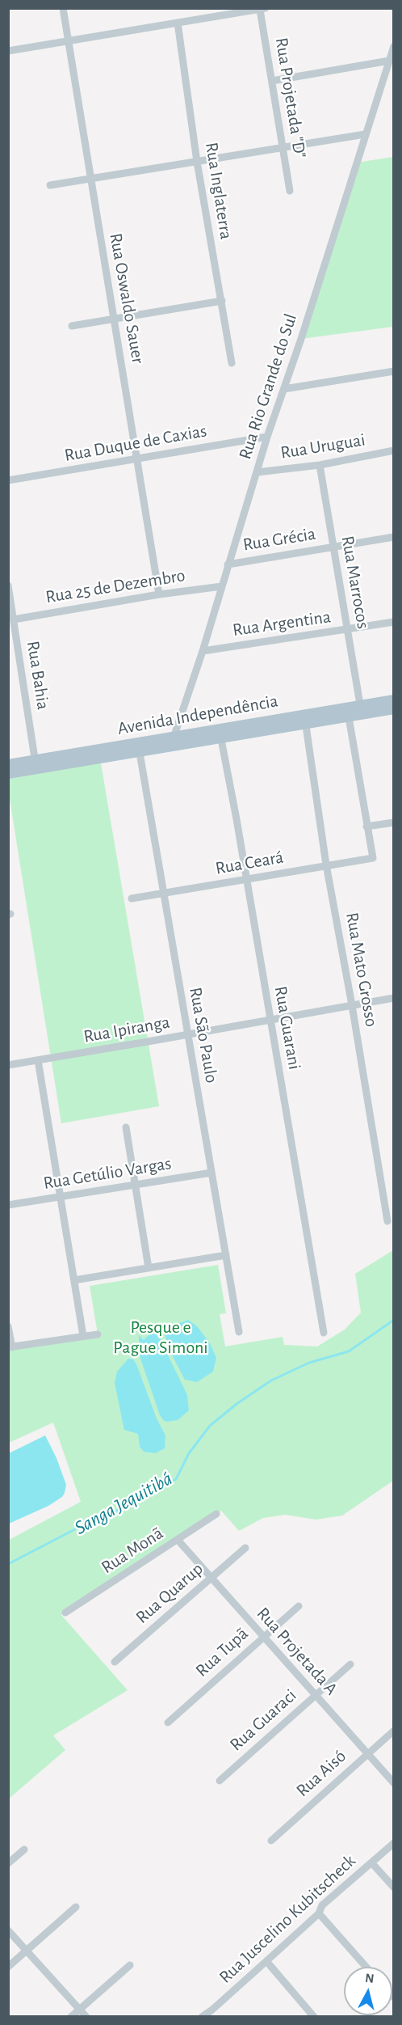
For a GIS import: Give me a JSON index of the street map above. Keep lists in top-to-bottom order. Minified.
{"streets":{"main road":["Avenida Independência"],"street":["Rua Projetada \"D\"","Rua Inglaterra","Rua Oswaldo Sauer","Rua Rio Grande do Sul","Rua Duque de Caxias","Rua Uruguai","Rua Grécia","Rua Marrocos","Rua 25 de Dezembro","Rua Argentina","Rua Bahia","Rua Ceará","Rua Mato Grosso","Rua Guarani","Rua Ipiranga","Rua São Paulo","Rua Getúlio Vargas","Rua Monã","Rua Quarup","Rua Projetada A","Rua Tupã","Rua Guaraci","Rua Aisó","Rua Juscelino Kubitscheck"]},"crossings":[["Rua Oswaldo Sauer","Rua Duque de Caxias"],["Rua Oswaldo Sauer","Rua 25 de Dezembro"],["Rua Rio Grande do Sul","Rua Duque de Caxias"],["Rua Rio Grande do Sul","Rua Uruguai"],["Rua Rio Grande do Sul","Rua Grécia"],["Rua Rio Grande do Sul","Rua 25 de Dezembro"],["Rua Rio Grande do Sul","Rua Argentina"],["Rua Rio Grande do Sul","Avenida Independência"],["Rua Uruguai","Rua Marrocos"],["Rua Grécia","Rua Marrocos"],["Rua Marrocos","Rua Argentina"],["Rua Marrocos","Avenida Independência"],["Rua 25 de Dezembro","Rua Bahia"],["Rua Bahia","Avenida Independência"],["Avenida Independência","Rua Mato Grosso"],["Avenida Independência","Rua Guarani"],["Avenida Independência","Rua São Paulo"],["Rua Ceará","Rua Mato Grosso"],["Rua Ceará","Rua Guarani"],["Rua Ceará","Rua São Paulo"],["Rua Mato Grosso","Rua Ipiranga"],["Rua Guarani","Rua Ipiranga"],["Rua Ipiranga","Rua São Paulo"],["Rua São Paulo","Rua Getúlio Vargas"],["Rua Monã","Rua Projetada A"],["Rua Quarup","Rua Projetada A"],["Rua Projetada A","Rua Tupã"],["Rua Projetada A","Rua Guaraci"],["Rua Projetada A","Rua Aisó"]],"water":["Sanga Jequitibá"],"parks":["Pesque e Pague Simoni"],"north":"top"}
